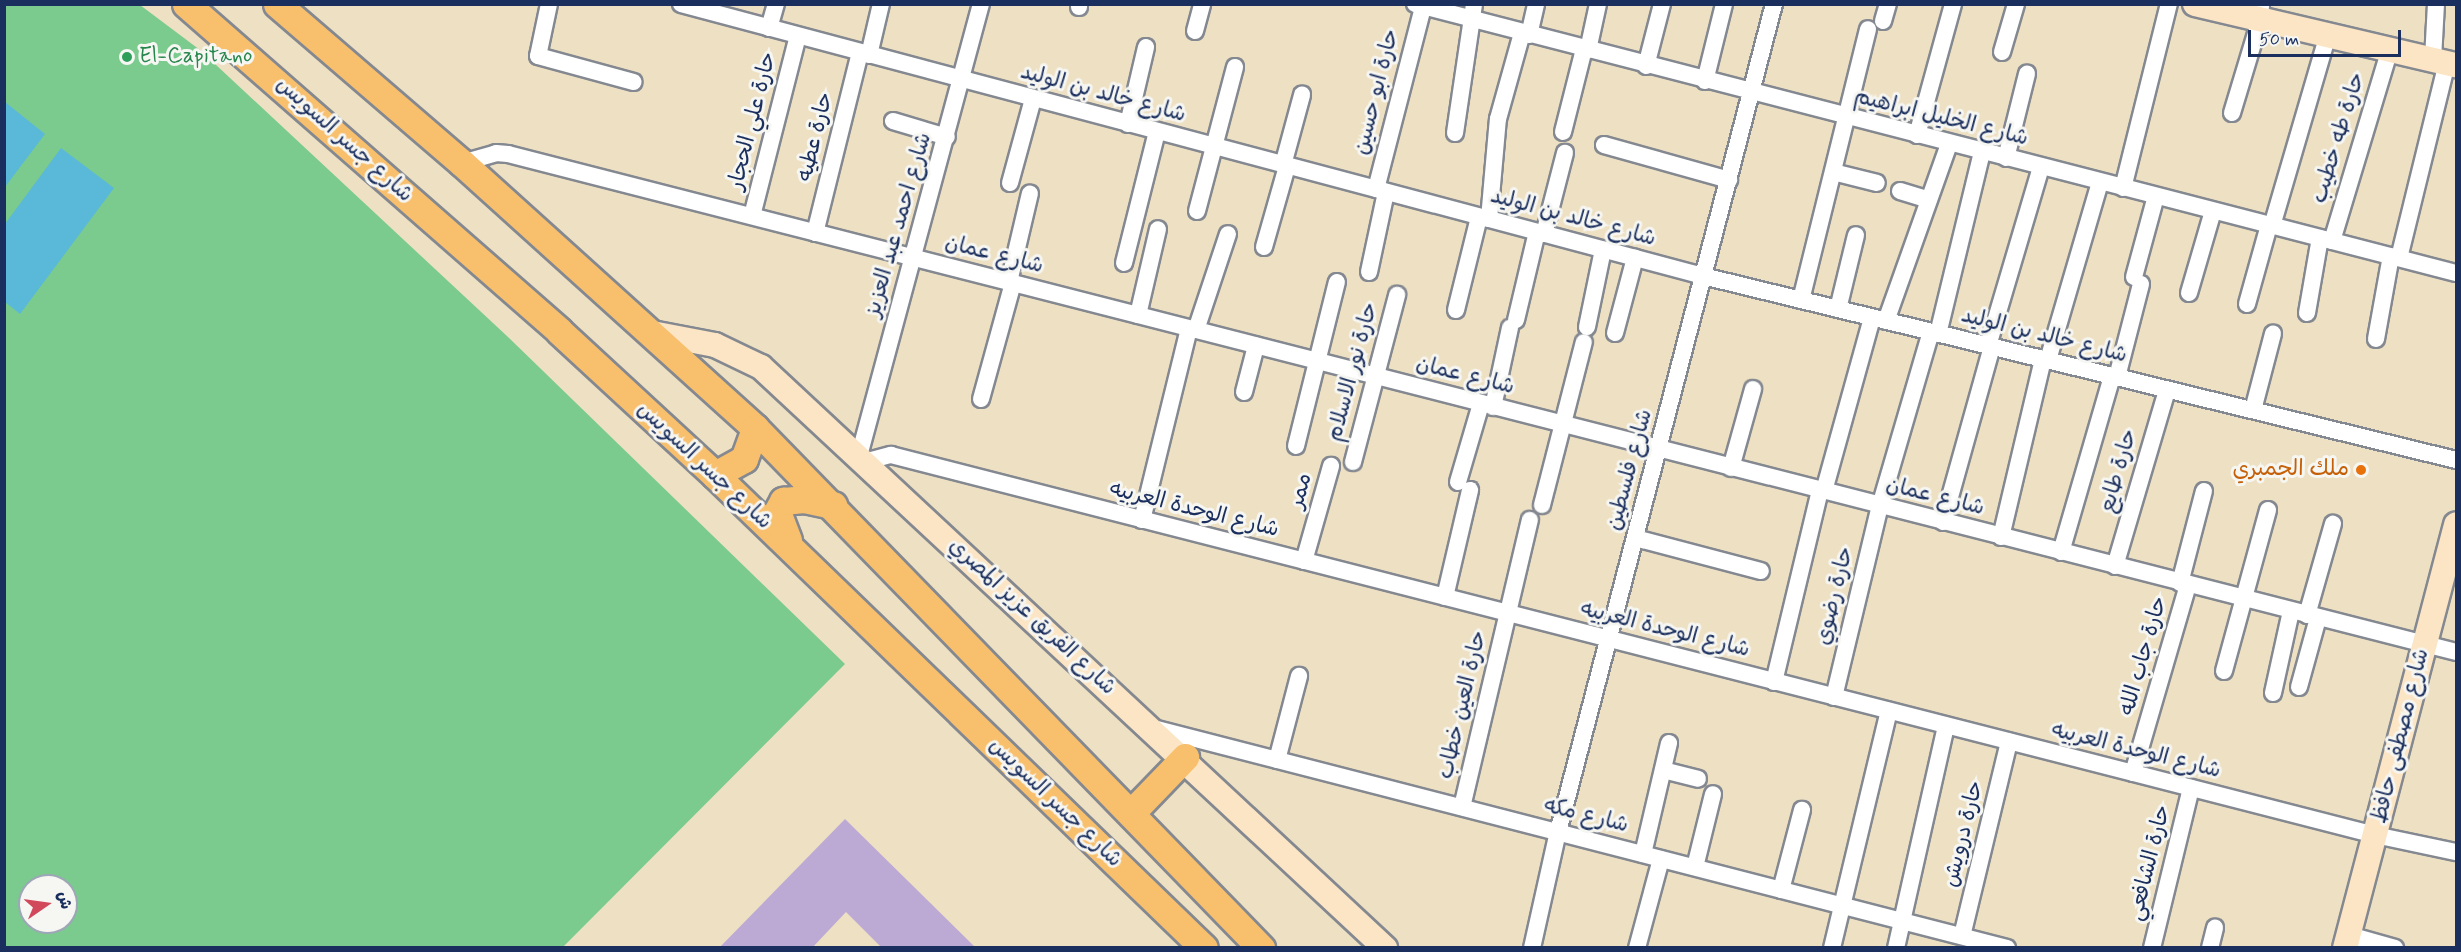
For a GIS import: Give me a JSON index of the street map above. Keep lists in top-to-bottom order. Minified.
{"streets":{"main road":["شارع جسر السويس"],"street":["حارة ابو حسين","شارع خالد بن الوليد","شارع الخليل ابراهيم","حارة علي الحجار","حارة عطيه","حارة طه خطيب","شارع احمد عبد العزيز","شارع عمان","حارة نور الاسلام","شارع فلسطين","حارة طايع","ممر","شارع الوحدة العربيه","حارة رضوي","شارع الفريق عزيز المصري","حارة جاب الله","حارة العين خطاب","شارع مصطفى حافظ","شارع مكه","حارة درويش","حارة الشافعي"]},"crossings":[["حارة ابو حسين","شارع خالد بن الوليد"],["حارة ابو حسين","شارع الخليل ابراهيم"],["شارع خالد بن الوليد","حارة علي الحجار"],["شارع خالد بن الوليد","حارة عطيه"],["شارع خالد بن الوليد","شارع احمد عبد العزيز"],["شارع خالد بن الوليد","شارع فلسطين"],["شارع خالد بن الوليد","حارة طايع"],["شارع خالد بن الوليد","حارة رضوي"],["شارع الخليل ابراهيم","حارة طه خطيب"],["شارع الخليل ابراهيم","شارع فلسطين"],["شارع الخليل ابراهيم","حارة رضوي"],["حارة علي الحجار","شارع عمان"],["حارة عطيه","شارع عمان"],["شارع جسر السويس","شارع عمان"],["شارع جسر السويس","شارع الفريق عزيز المصري"],["شارع احمد عبد العزيز","شارع عمان"],["شارع احمد عبد العزيز","شارع الوحدة العربيه"],["شارع احمد عبد العزيز","شارع الفريق عزيز المصري"],["شارع عمان","حارة نور الاسلام"],["شارع عمان","شارع فلسطين"],["شارع عمان","حارة طايع"],["شارع عمان","حارة رضوي"],["شارع عمان","حارة جاب الله"],["شارع عمان","شارع مصطفى حافظ"],["شارع فلسطين","شارع الوحدة العربيه"],["شارع فلسطين","شارع مكه"],["ممر","شارع الوحدة العربيه"],["شارع الوحدة العربيه","حارة رضوي"],["شارع الوحدة العربيه","شارع الفريق عزيز المصري"],["شارع الوحدة العربيه","حارة جاب الله"],["شارع الوحدة العربيه","حارة العين خطاب"],["شارع الوحدة العربيه","شارع مصطفى حافظ"],["شارع الوحدة العربيه","حارة درويش"],["شارع الوحدة العربيه","حارة الشافعي"],["شارع الفريق عزيز المصري","شارع مكه"],["حارة العين خطاب","شارع مكه"],["شارع مكه","حارة درويش"]],"places":["El-Capitano","ملك الجمبري"],"scale_bar":"50 m","north":"right"}
